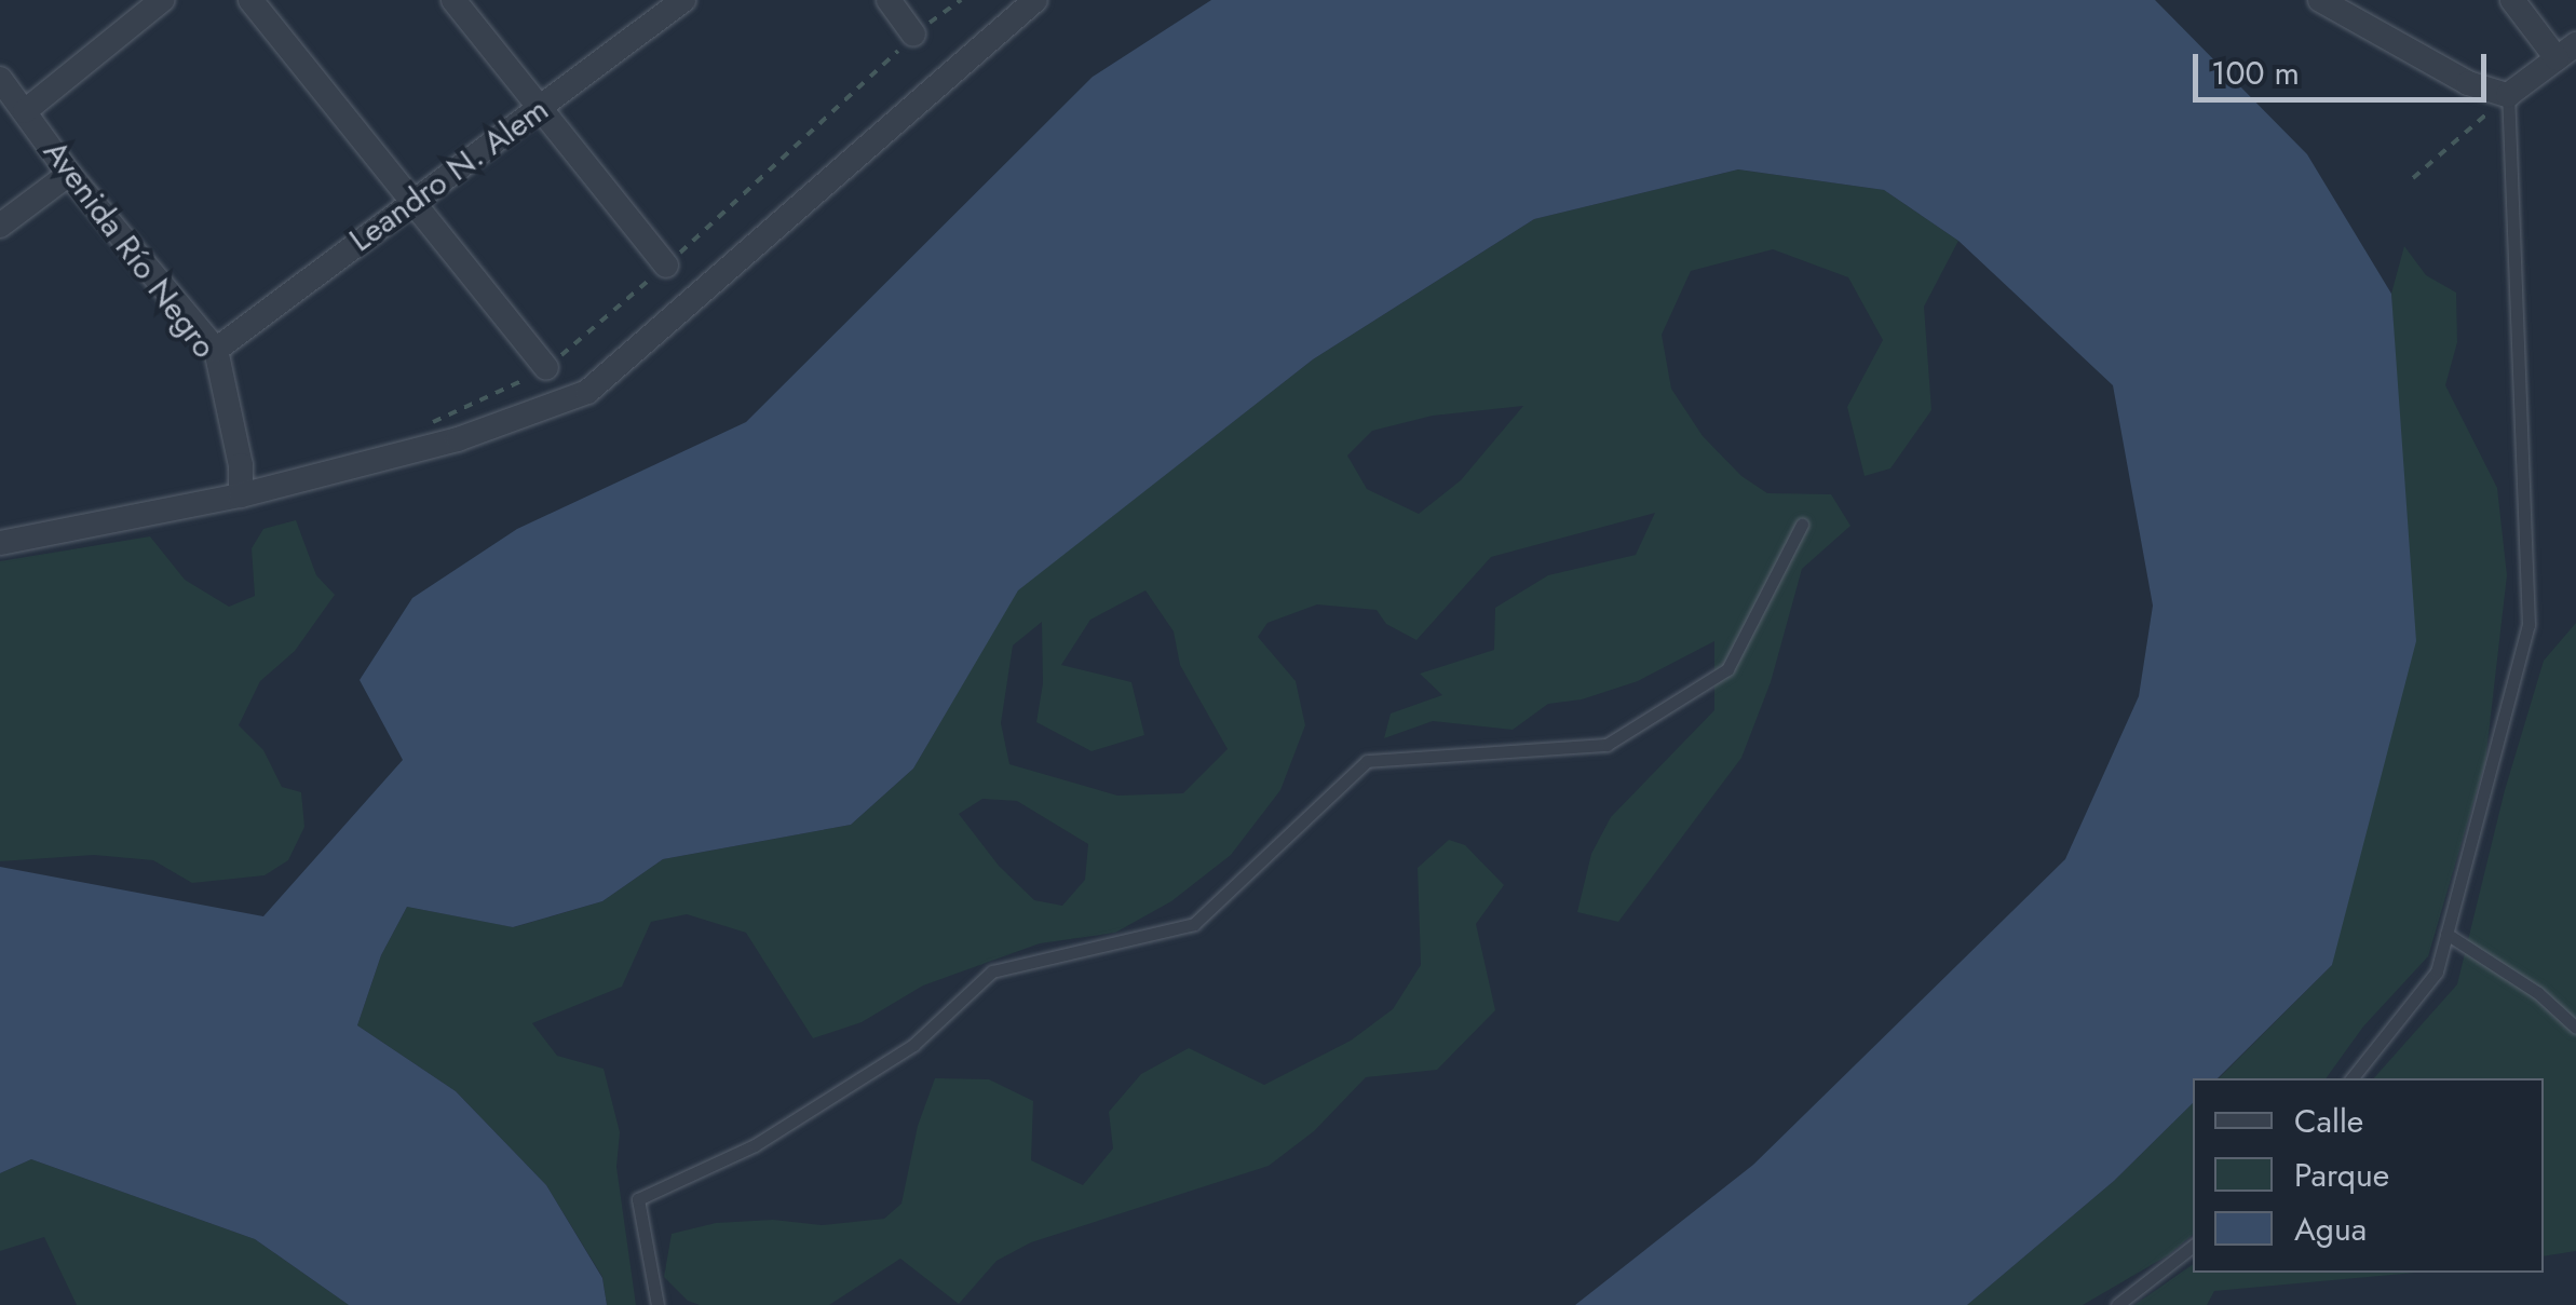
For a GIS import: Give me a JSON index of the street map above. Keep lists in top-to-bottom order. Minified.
{"streets":{"street":["Leandro N. Alem","Avenida Río Negro"]},"crossings":[["Leandro N. Alem","Avenida Río Negro"]],"legend":["Calle","Parque","Agua"],"scale_bar":"100 m"}
